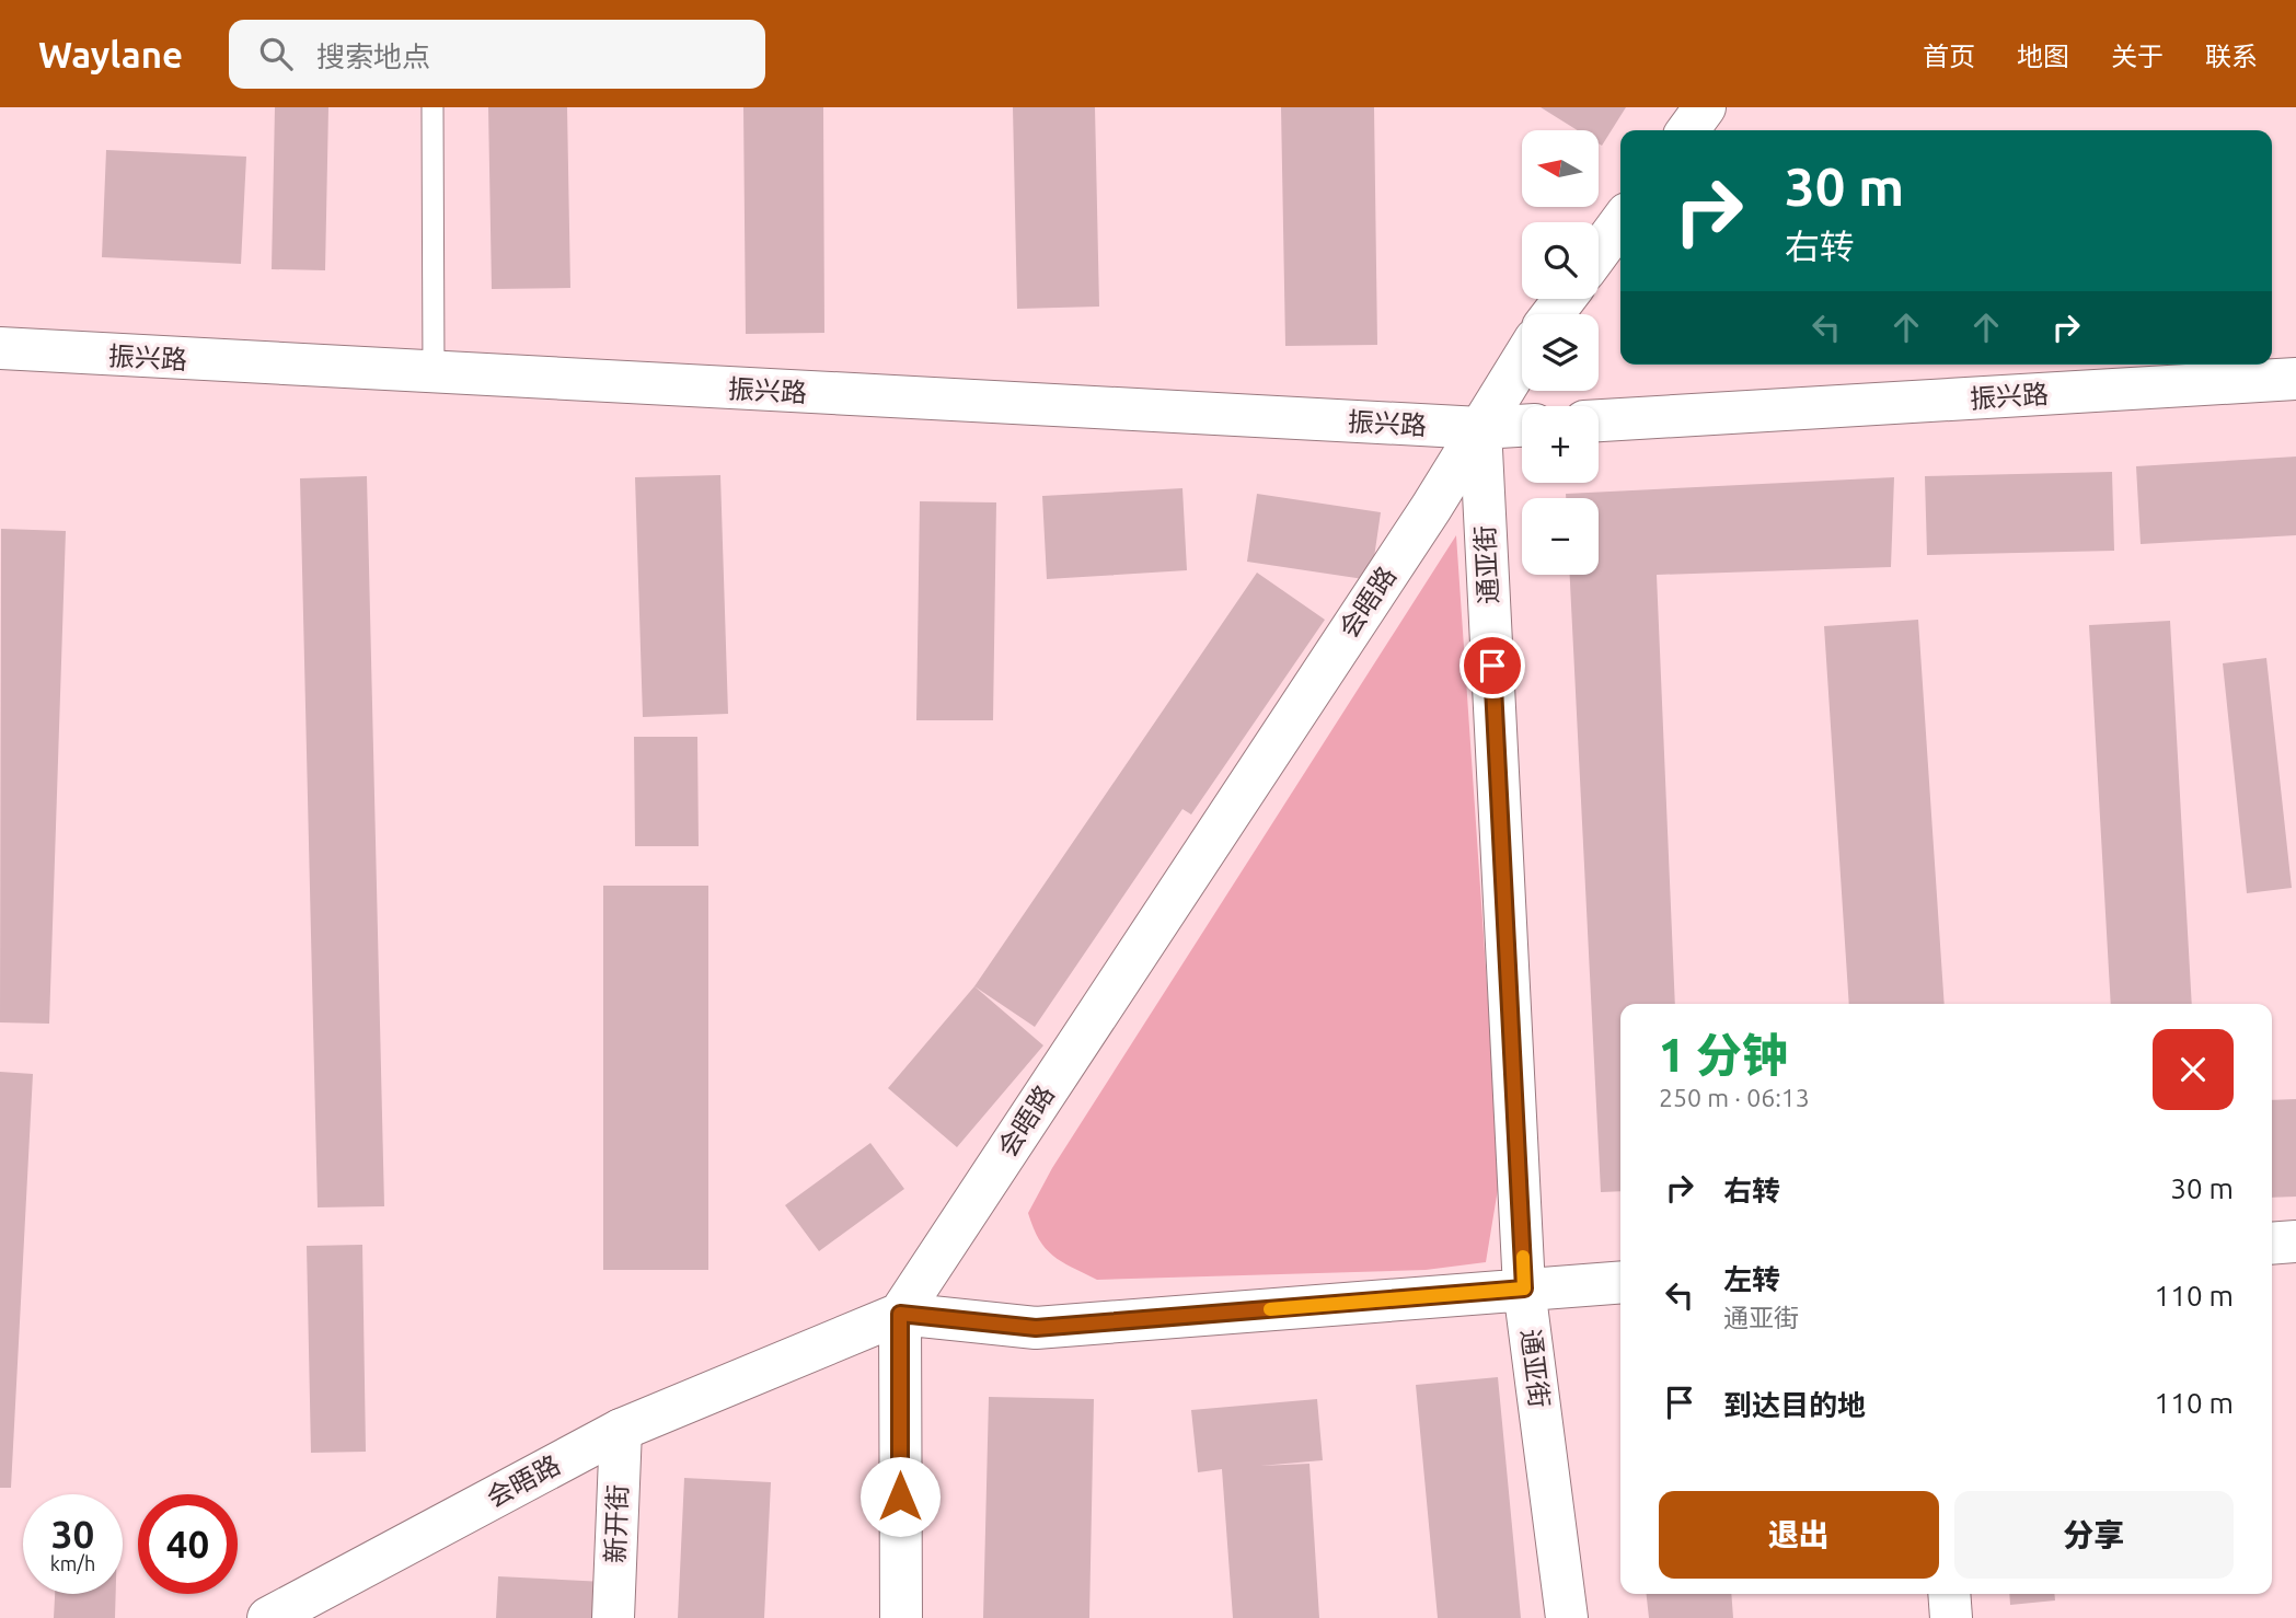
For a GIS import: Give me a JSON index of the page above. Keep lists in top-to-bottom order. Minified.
{"streets":{"street":["振兴路","通亚街","会晤路","新开街"]},"crossings":[["振兴路","通亚街"],["振兴路","会晤路"],["通亚街","会晤路"],["会晤路","新开街"]],"north":"left","page":{"header":"Waylane","search":"搜索地点","nav":["首页","地图","关于","联系"],"map_buttons":["+","−"],"turn":["30 m","右转"],"heading":["1 分钟","250 m · 06:13"],"list":[{"name":"右转","value":"30 m"},{"name":"左转","note":"通亚街","value":"110 m"},{"name":"到达目的地","value":"110 m"}],"buttons":["退出","分享"],"speed":"30 km/h","limit":"40"}}
